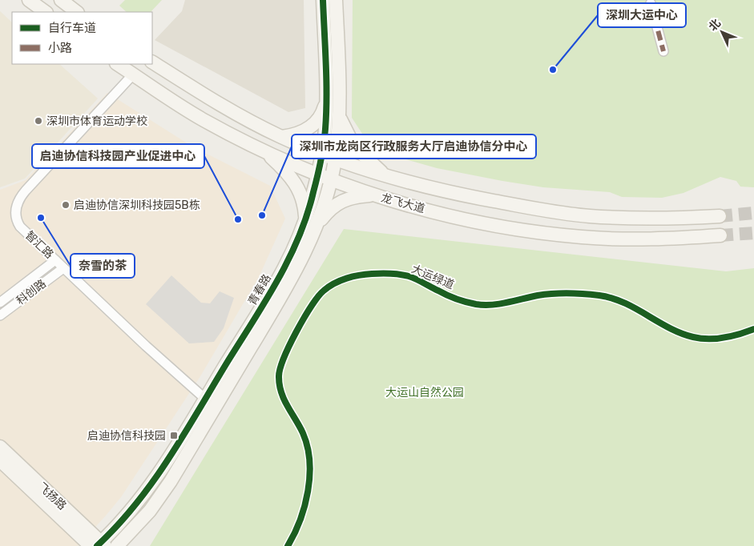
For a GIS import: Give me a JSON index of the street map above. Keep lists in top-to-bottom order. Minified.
{"streets":{"main road":["龙飞大道","青春路","飞扬路"],"street":["智汇路","科创路"],"cycle path":["大运绿道"]},"crossings":[["龙飞大道","智汇路"],["龙飞大道","青春路"],["智汇路","青春路"],["智汇路","科创路"],["青春路","飞扬路"]],"parks":["大运山自然公园"],"places":{"other":["深圳大运中心","深圳市体育运动学校","启迪协信深圳科技园5B栋","深圳市龙岗区行政服务大厅启迪协信分中心","奈雪的茶","启迪协信科技园产业促进中心"],"transit":["启迪协信科技园"]},"legend":["自行车道","小路"],"north":"top left"}
